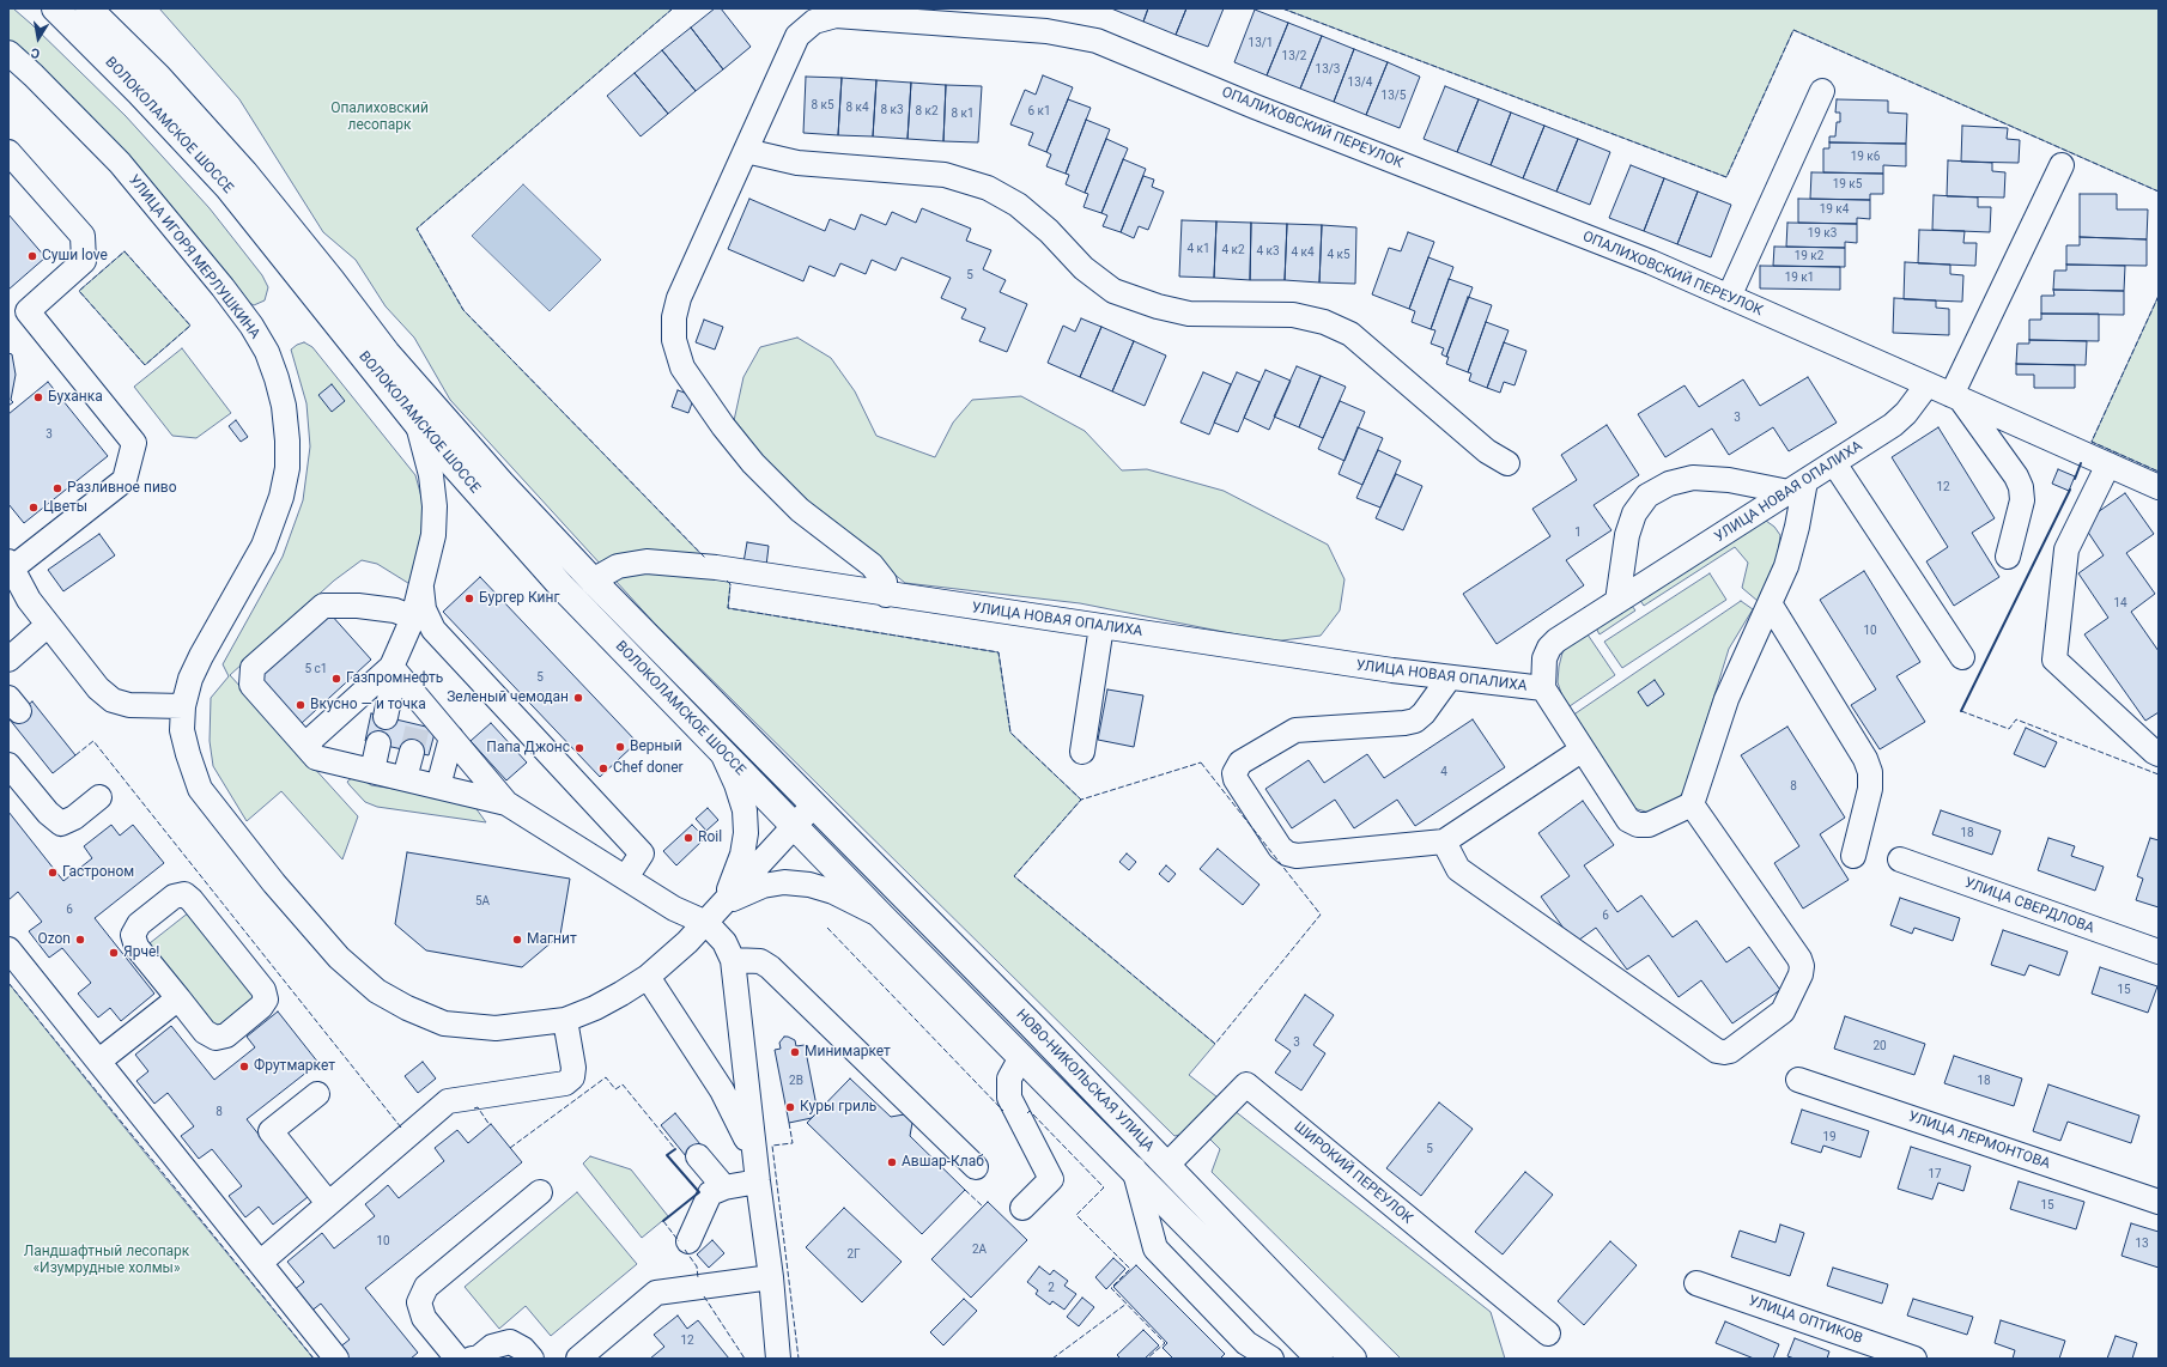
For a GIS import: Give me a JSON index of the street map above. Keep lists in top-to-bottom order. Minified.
{"streets":{"main road":["ВОЛОКОЛАМСКОЕ ШОССЕ","НОВО-НИКОЛЬСКАЯ УЛИЦА"],"street":["ОПАЛИХОВСКИЙ ПЕРЕУЛОК","УЛИЦА ИГОРЯ МЕРЛУШКИНА","УЛИЦА НОВАЯ ОПАЛИХА","УЛИЦА СВЕРДЛОВА","УЛИЦА ЛЕРМОНТОВА","ШИРОКИЙ ПЕРЕУЛОК","УЛИЦА ОПТИКОВ"]},"crossings":[["ВОЛОКОЛАМСКОЕ ШОССЕ","УЛИЦА ИГОРЯ МЕРЛУШКИНА"],["ВОЛОКОЛАМСКОЕ ШОССЕ","УЛИЦА НОВАЯ ОПАЛИХА"],["ВОЛОКОЛАМСКОЕ ШОССЕ","НОВО-НИКОЛЬСКАЯ УЛИЦА"],["ОПАЛИХОВСКИЙ ПЕРЕУЛОК","УЛИЦА НОВАЯ ОПАЛИХА"],["УЛИЦА ИГОРЯ МЕРЛУШКИНА","НОВО-НИКОЛЬСКАЯ УЛИЦА"],["НОВО-НИКОЛЬСКАЯ УЛИЦА","ШИРОКИЙ ПЕРЕУЛОК"]],"parks":["Опалиховский лесопарк","Ландшафтный лесопарк «Изумрудные холмы»"],"places":["Суши love","Буханка","Разливное пиво","Цветы","Бургер Кинг","Газпромнефть","Зеленый чемодан","Вкусно — и точка","Верный","Папа Джонс","Chef doner","Roil","Гастроном","Ozon","Магнит","Ярче!","Минимаркет","Фрутмаркет","Куры гриль","Авшар-Клаб"],"house_numbers":["13/1","13/2","13/3","13/4","13/5","8 к5","8 к4","8 к3","8 к2","6 к1","8 к1","19 к6","19 к5","19 к4","19 к3","4 к1","4 к2","4 к3","4 к4","4 к5","19 к2","5","19 к1","3","3","12","1","14","10","5 с1","5","4","8","18","5А","6","6","15","3","20","2В","18","8","19","5","17","15","10","13","2А","2Г","2","12"],"north":"bottom"}
